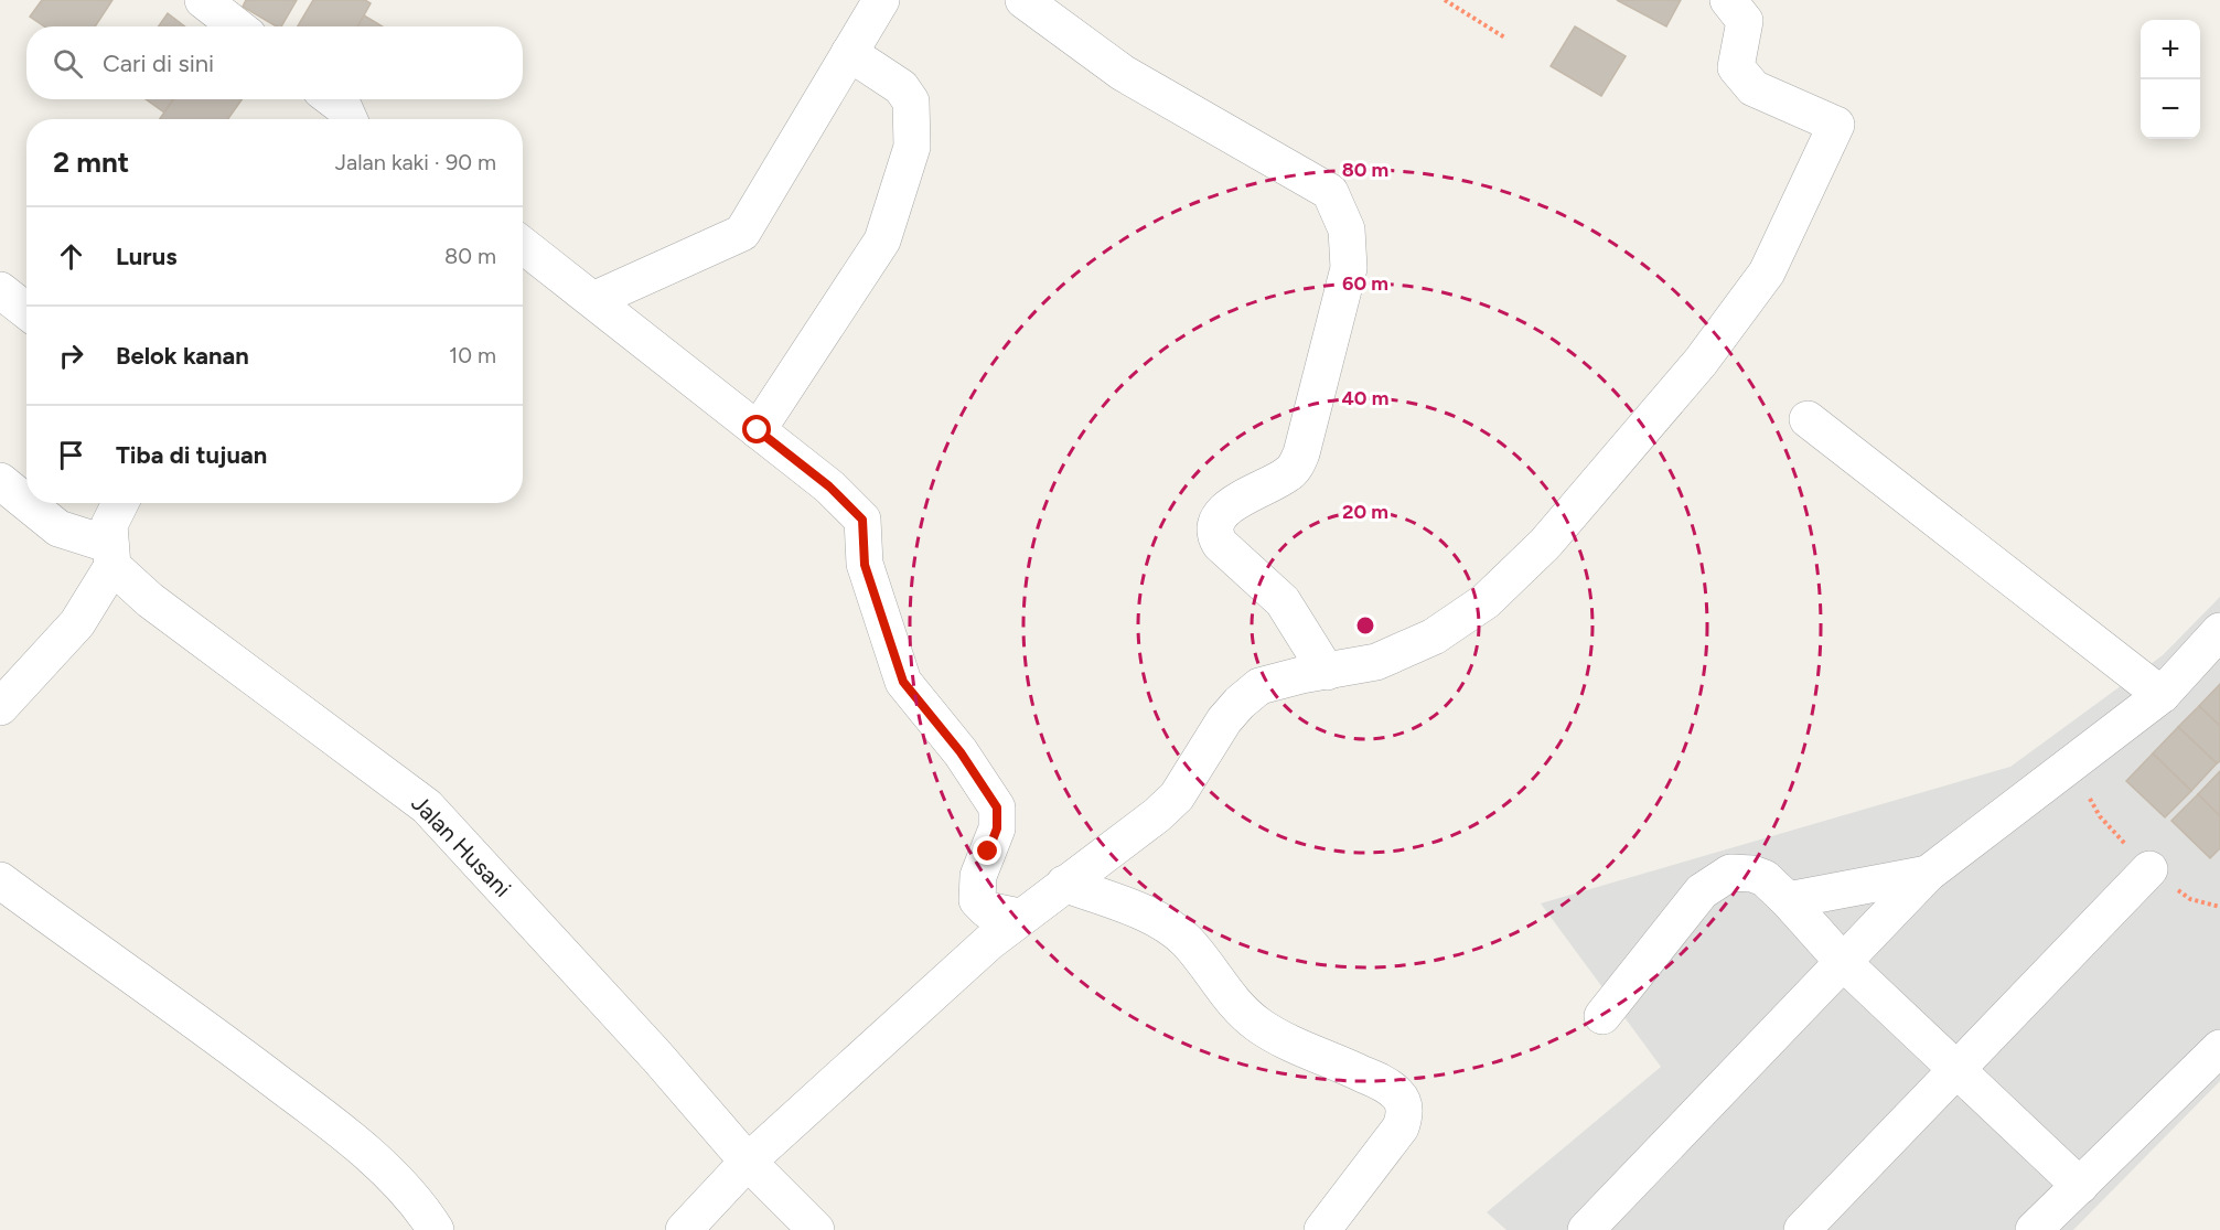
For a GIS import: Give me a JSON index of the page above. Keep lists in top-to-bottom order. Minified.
{"streets":{"street":["Jalan Husani"]},"page":{"map_buttons":["+","−"],"search":"Cari di sini","heading":["2 mnt","Jalan kaki · 90 m"],"list":[["Lurus","80 m"],["Belok kanan","10 m"],"Tiba di tujuan"]},"rings":["80 m","60 m","40 m","20 m"]}
